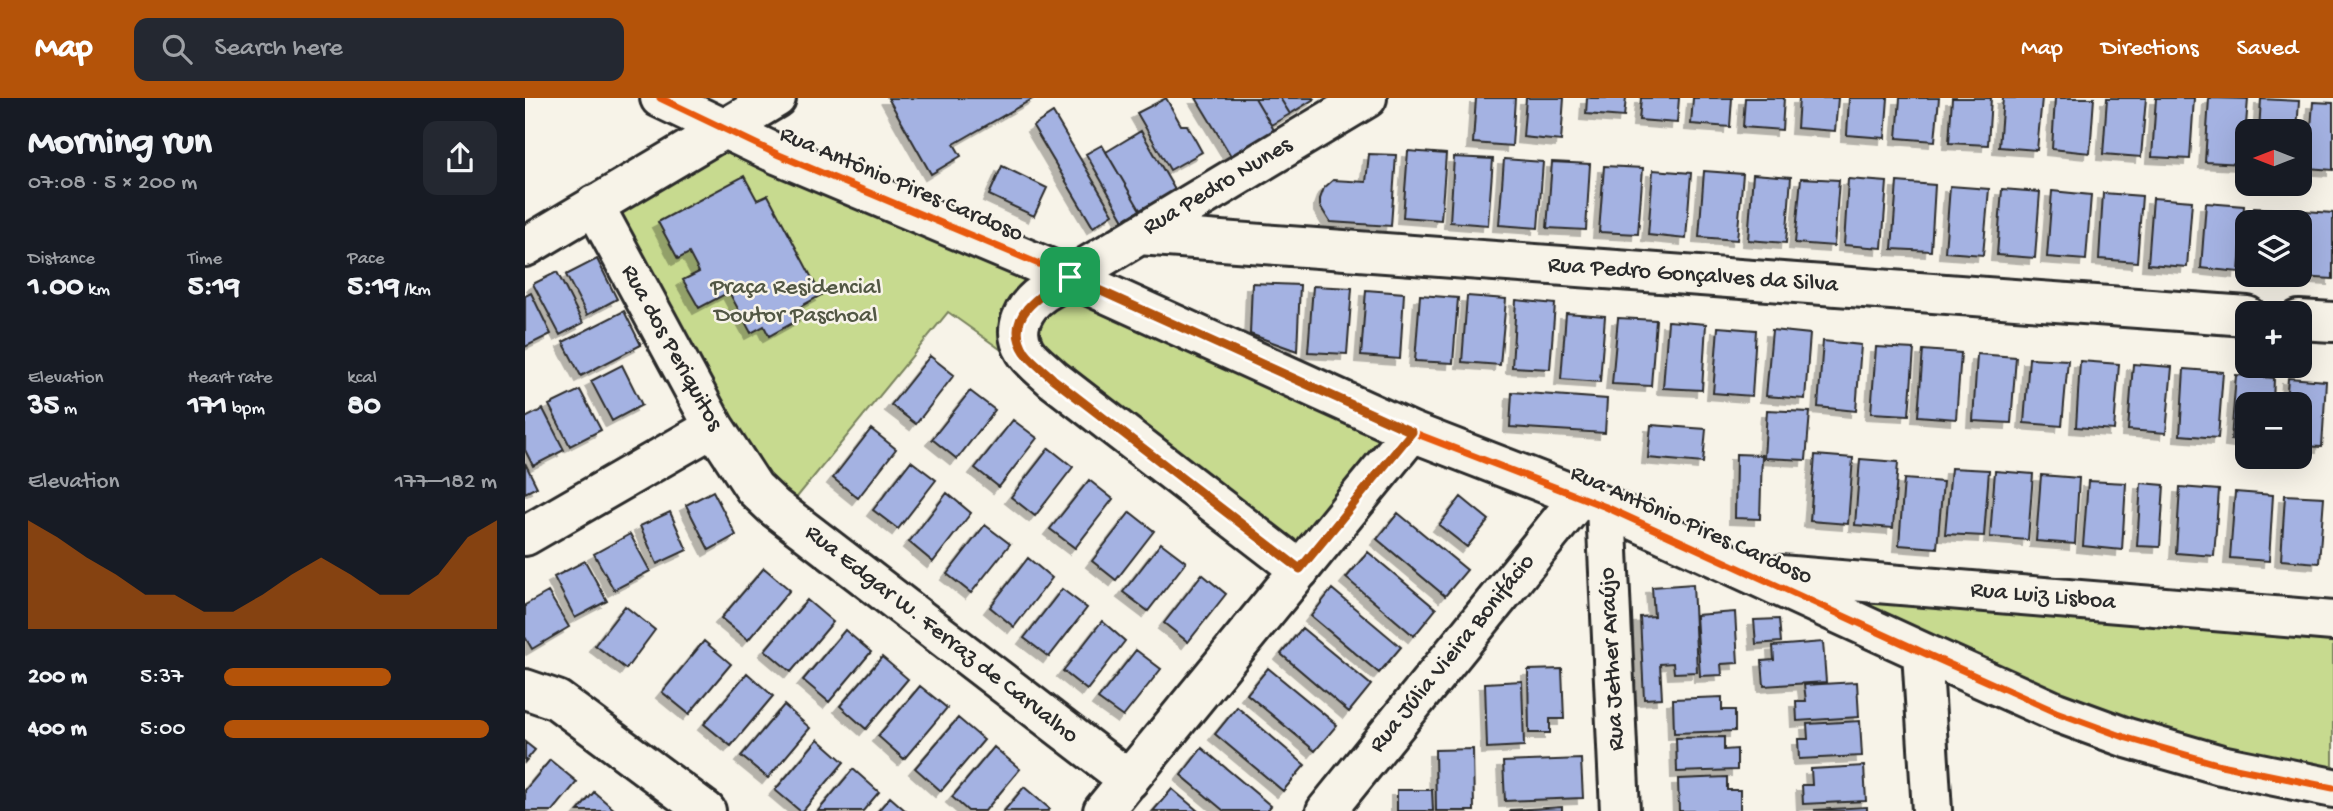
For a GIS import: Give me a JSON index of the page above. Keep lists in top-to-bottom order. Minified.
{"streets":{"street":["Rua Antônio Pires Cardoso","Rua Pedro Nunes","Rua Pedro Gonçalves da Silva","Rua dos Periquitos","Rua Luiz Lisboa","Rua Edgar W. Ferraz de Carvalho","Rua Júlia Vieira Bonifácio","Rua Jether Araújo"]},"crossings":[["Rua Antônio Pires Cardoso","Rua Pedro Nunes"],["Rua Antônio Pires Cardoso","Rua Luiz Lisboa"],["Rua Antônio Pires Cardoso","Rua Júlia Vieira Bonifácio"],["Rua Antônio Pires Cardoso","Rua Jether Araújo"],["Rua Pedro Nunes","Rua Pedro Gonçalves da Silva"],["Rua dos Periquitos","Rua Edgar W. Ferraz de Carvalho"],["Rua Júlia Vieira Bonifácio","Rua Jether Araújo"]],"parks":["Praça Residencial Doutor Paschoal"],"north":"left","page":{"header":"Map","search":"Search here","nav":["Map","Directions","Saved"],"heading":["Morning run","07:08 · 5 × 200 m"],"map_buttons":["+","−"],"stats":[["Distance","1.00 km"],["Time","5:19"],["Pace","5:19 /km"],["Elevation","35 m"],["Heart rate","171 bpm"],["kcal","80"]],"chart":["Elevation","177–182 m"],"list":[{"name":"200 m","note":"5:37"},{"name":"400 m","note":"5:00"}]}}
